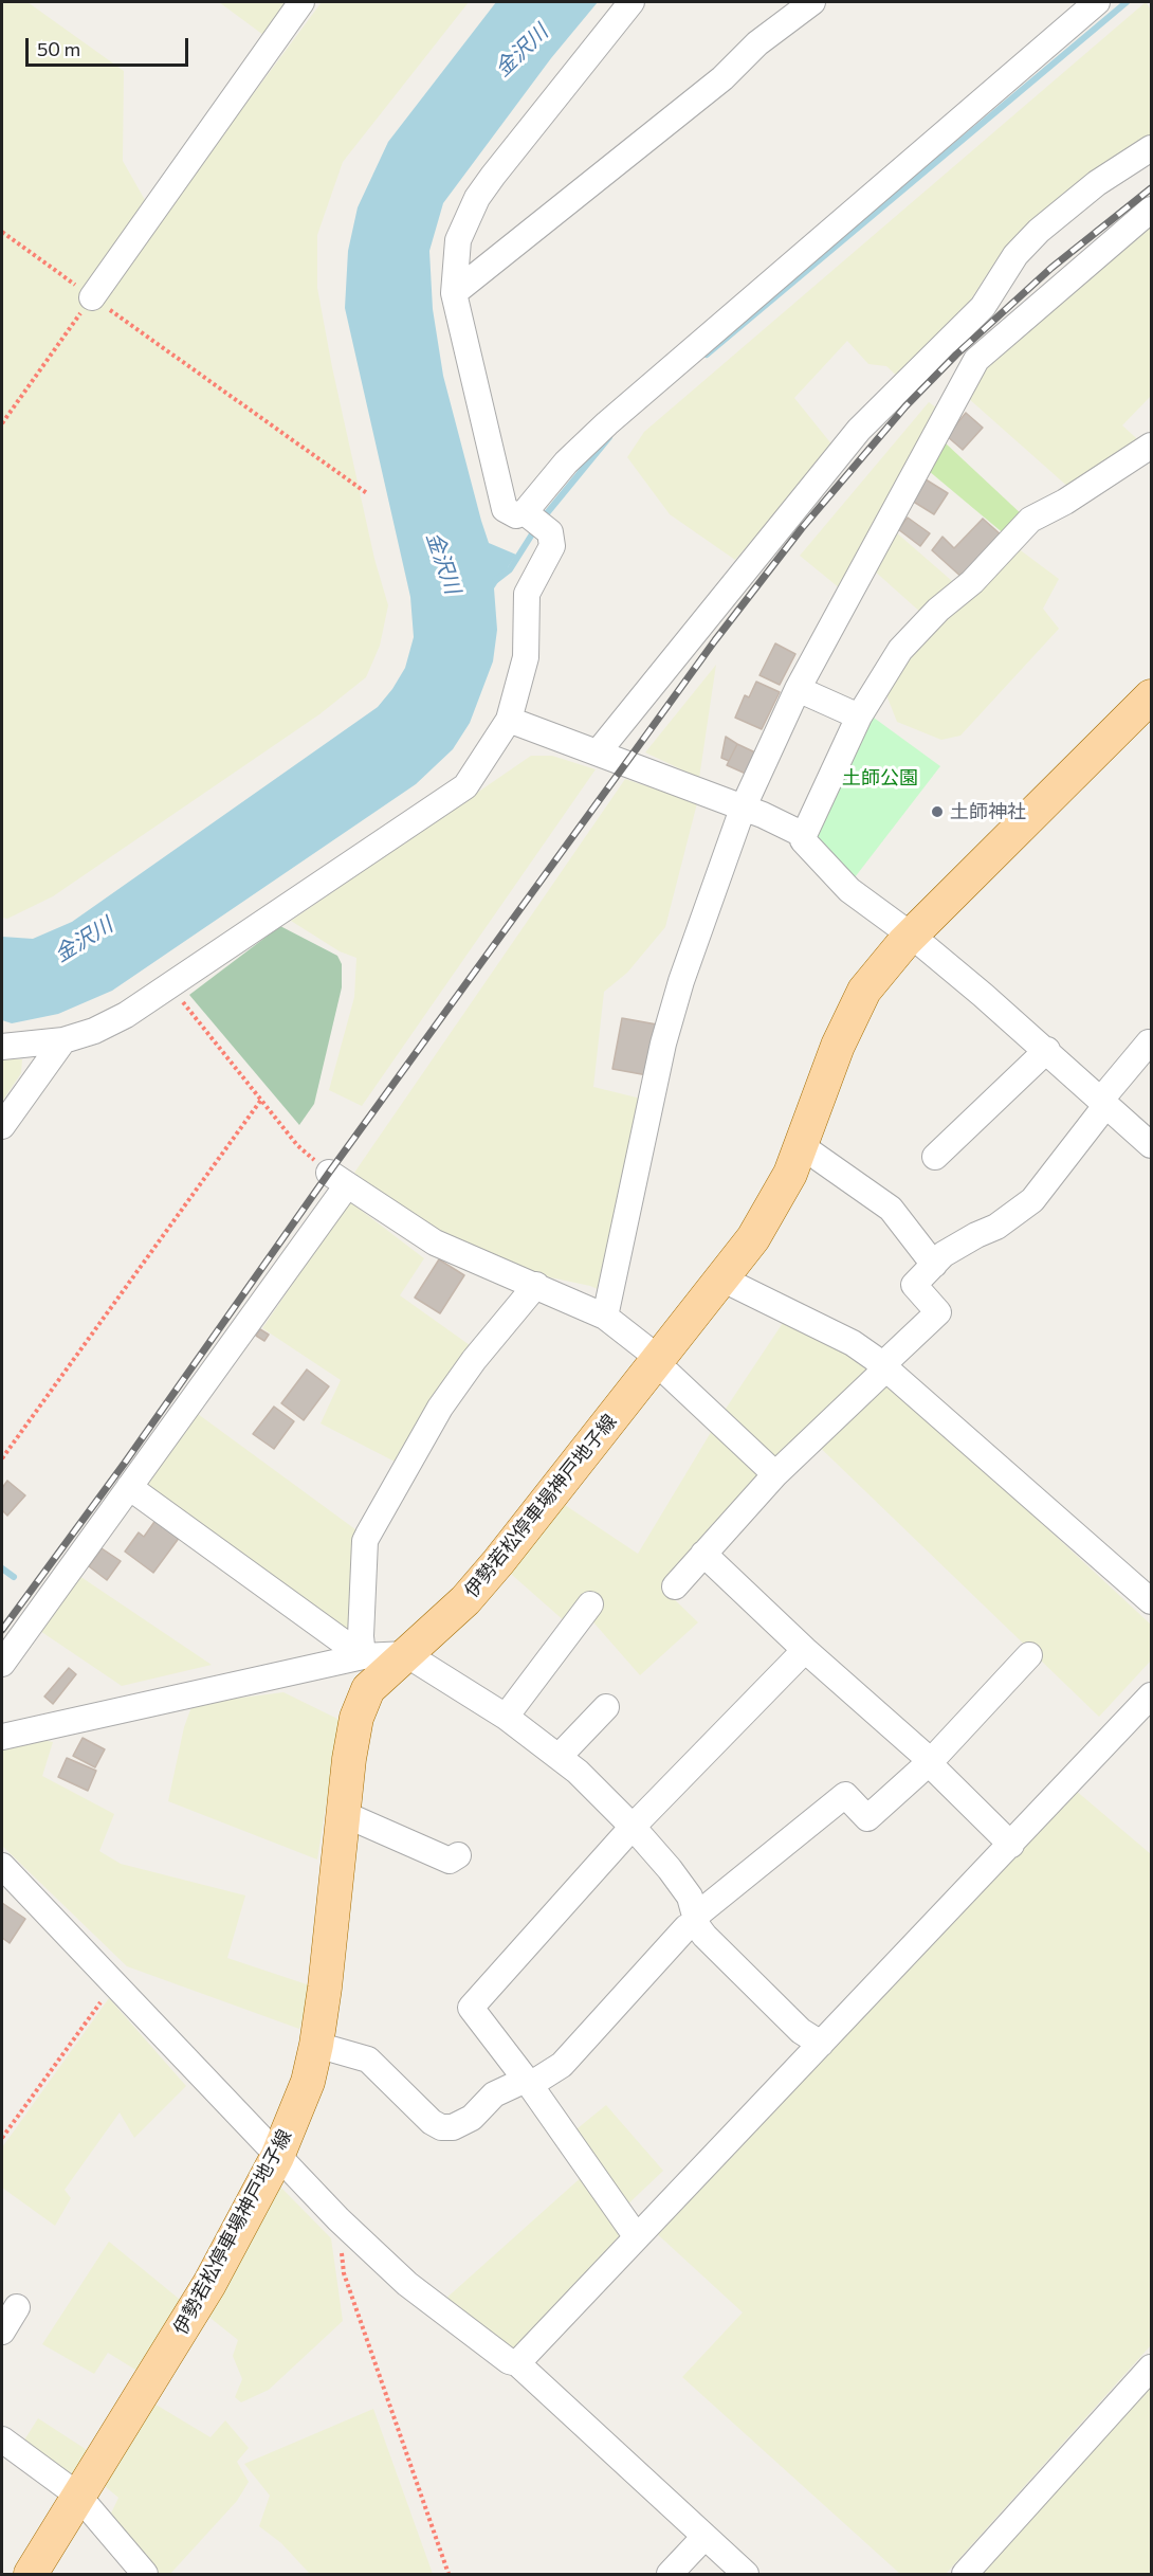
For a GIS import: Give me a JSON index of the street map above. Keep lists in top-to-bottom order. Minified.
{"streets":{"main road":["伊勢若松停車場神戸地子線"]},"water":["金沢川"],"parks":["土師公園"],"places":["土師神社"],"scale_bar":"50 m"}
